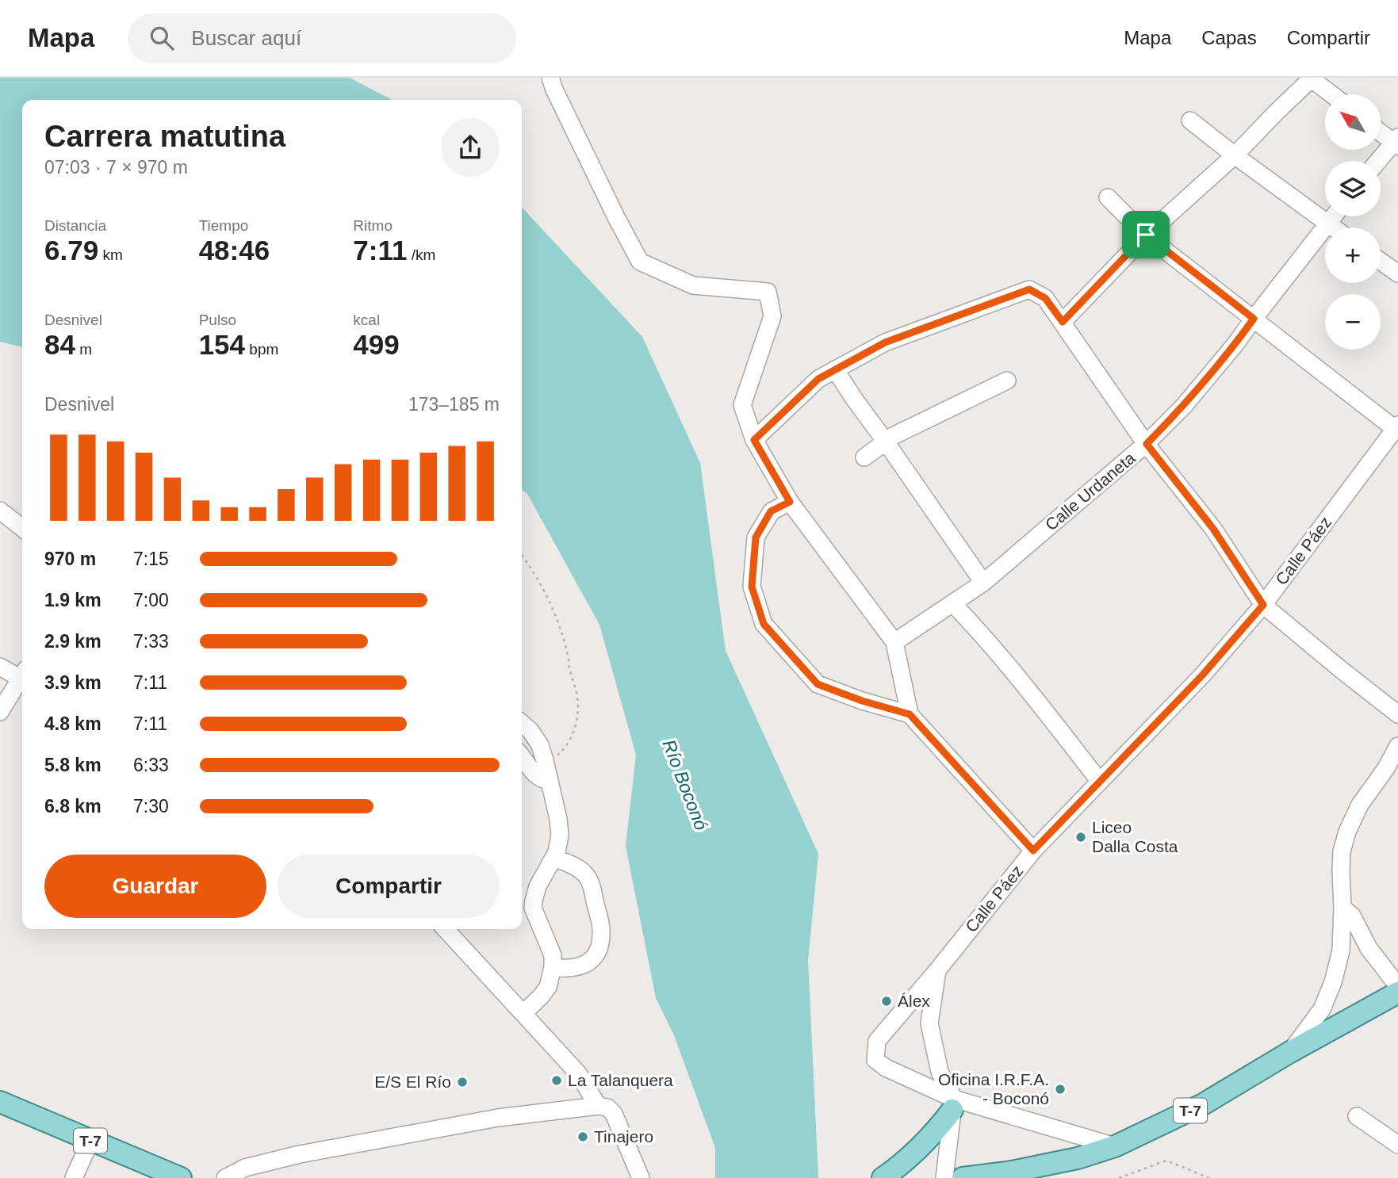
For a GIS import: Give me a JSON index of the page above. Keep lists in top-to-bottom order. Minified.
{"streets":{"main road":["T-7"],"street":["Calle Urdaneta","Calle Páez"]},"crossings":[["Calle Páez","T-7"]],"water":["Río Boconó"],"places":["Liceo Dalla Costa","Álex","La Talanquera","E/S El Río","Oficina I.R.F.A. - Boconó","Tinajero"],"north":"top left","page":{"header":"Mapa","search":"Buscar aquí","nav":["Mapa","Capas","Compartir"],"map_buttons":["+","−"],"heading":["Carrera matutina","07:03 · 7 × 970 m"],"stats":[["Distancia","6.79 km"],["Tiempo","48:46"],["Ritmo","7:11 /km"],["Desnivel","84 m"],["Pulso","154 bpm"],["kcal","499"]],"chart":["Desnivel","173–185 m"],"list":[{"name":"970 m","note":"7:15"},{"name":"1.9 km","note":"7:00"},{"name":"2.9 km","note":"7:33"},{"name":"3.9 km","note":"7:11"},{"name":"4.8 km","note":"7:11"},{"name":"5.8 km","note":"6:33"},{"name":"6.8 km","note":"7:30"}],"buttons":["Guardar","Compartir"]}}
